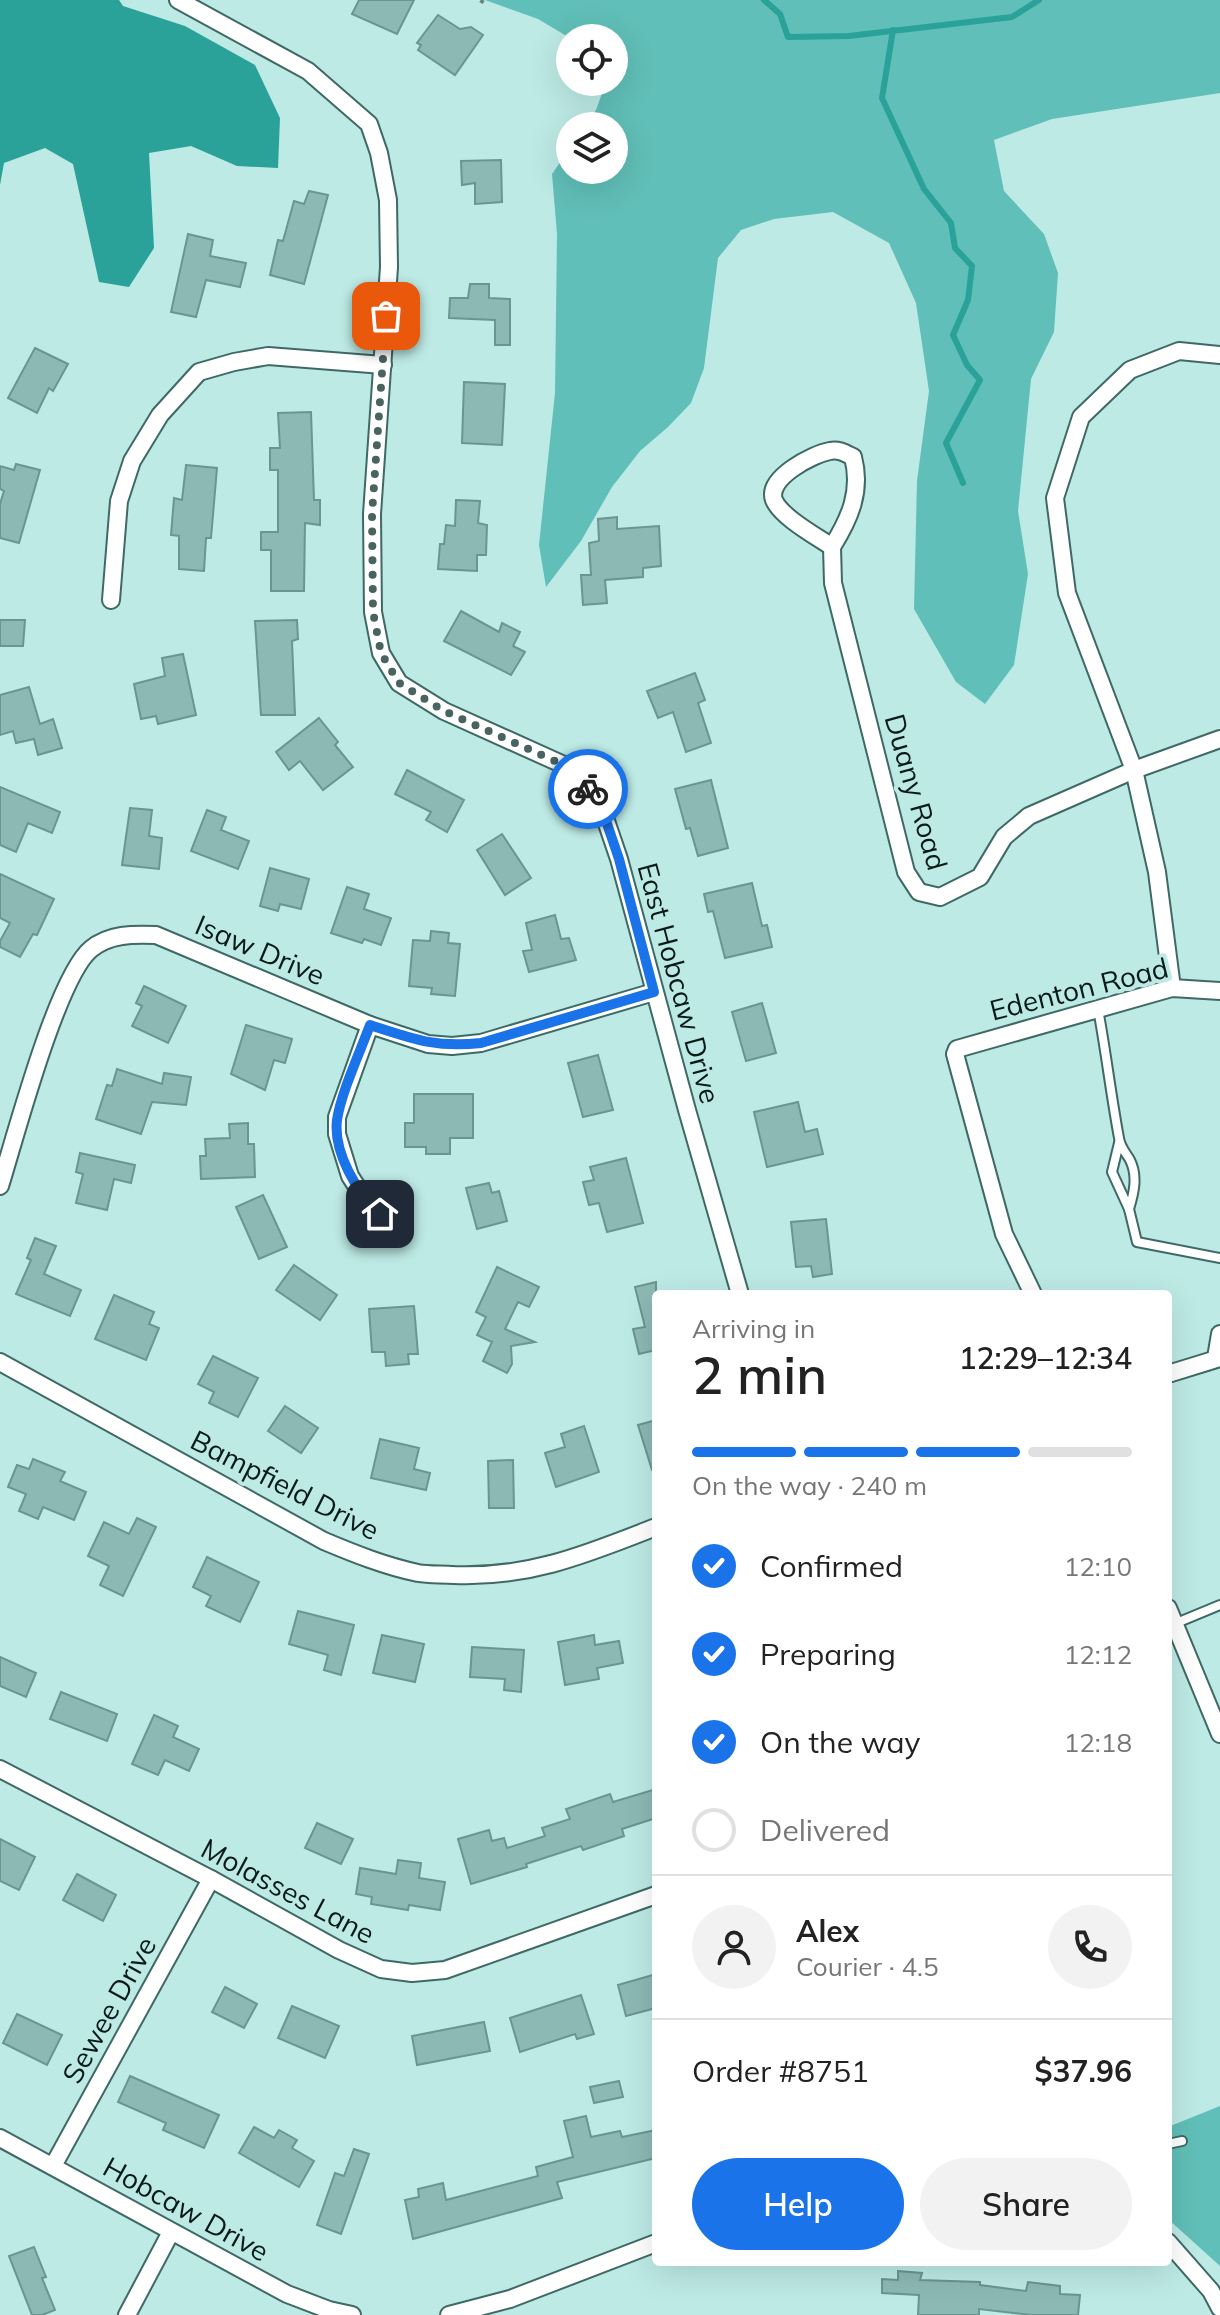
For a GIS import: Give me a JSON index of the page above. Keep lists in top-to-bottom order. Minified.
{"streets":{"street":["Duany Road","Isaw Drive","East Hobcaw Drive","Edenton Road","Bampfield Drive","Molasses Lane","Sewee Drive","Hobcaw Drive"]},"crossings":[["Isaw Drive","East Hobcaw Drive"],["Molasses Lane","Sewee Drive"],["Sewee Drive","Hobcaw Drive"]],"page":{"heading":["2 min","Arriving in","12:29–12:34"],"panel":["Alex","Courier · 4.5","Order #8751","$37.96"],"bar":"On the way · 240 m","list":[["Confirmed","12:10"],["Preparing","12:12"],["On the way","12:18"],"Delivered"],"buttons":["Help","Share"]}}
